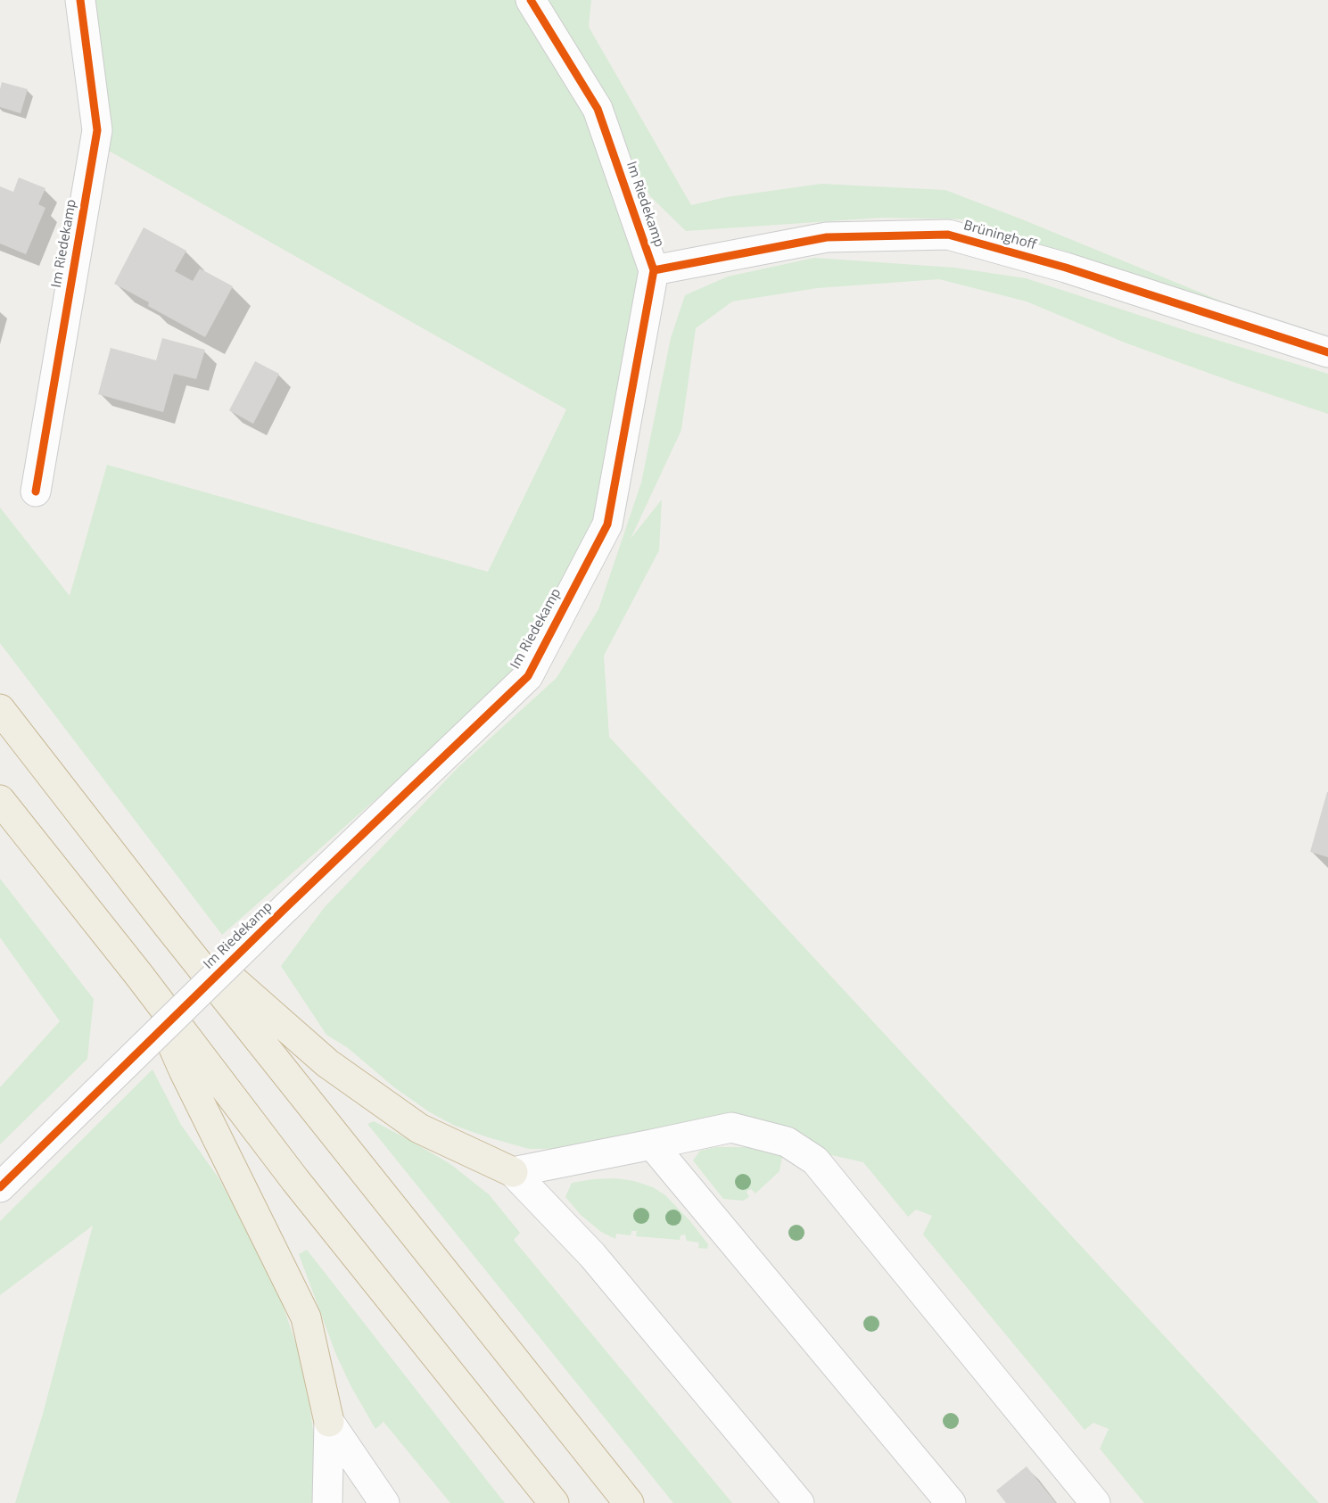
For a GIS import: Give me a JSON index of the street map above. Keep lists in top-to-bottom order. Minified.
{"streets":{"street":["Im Riedekamp","Brüninghoff"]},"crossings":[["Im Riedekamp","Brüninghoff"]]}
